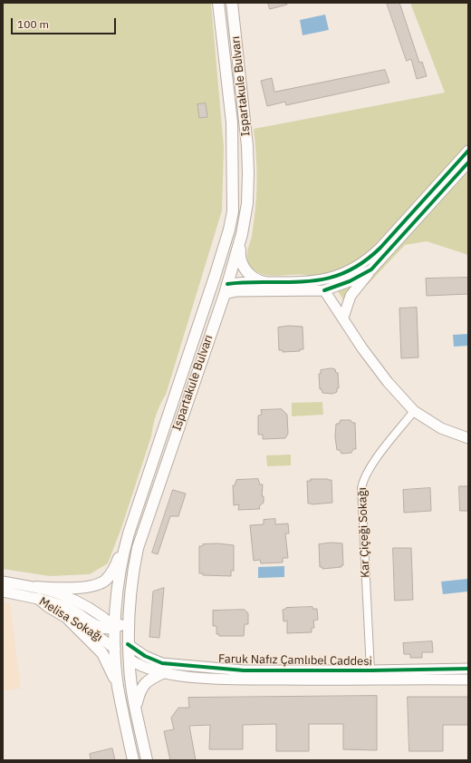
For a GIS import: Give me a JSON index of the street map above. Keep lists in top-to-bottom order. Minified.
{"streets":{"main road":["Ispartakule Bulvarı"],"street":["Kar Çiçeği Sokağı","Melisa Sokağı","Faruk Nafız Çamlıbel Caddesi"]},"crossings":[["Ispartakule Bulvarı","Melisa Sokağı"],["Ispartakule Bulvarı","Faruk Nafız Çamlıbel Caddesi"],["Kar Çiçeği Sokağı","Faruk Nafız Çamlıbel Caddesi"]],"scale_bar":"100 m"}
